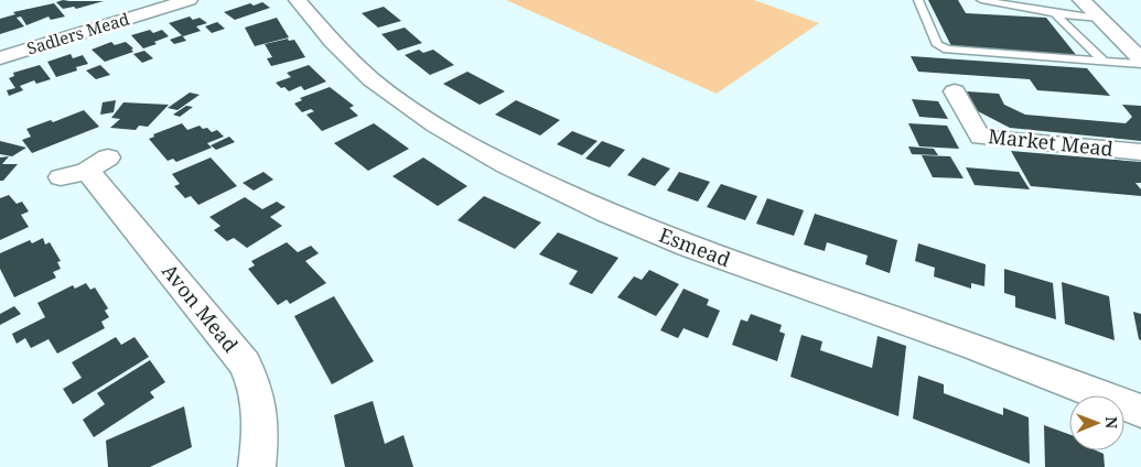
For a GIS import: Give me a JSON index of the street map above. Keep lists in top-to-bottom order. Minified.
{"streets":{"street":["Sadlers Mead","Market Mead","Esmead","Avon Mead"]},"north":"right"}
